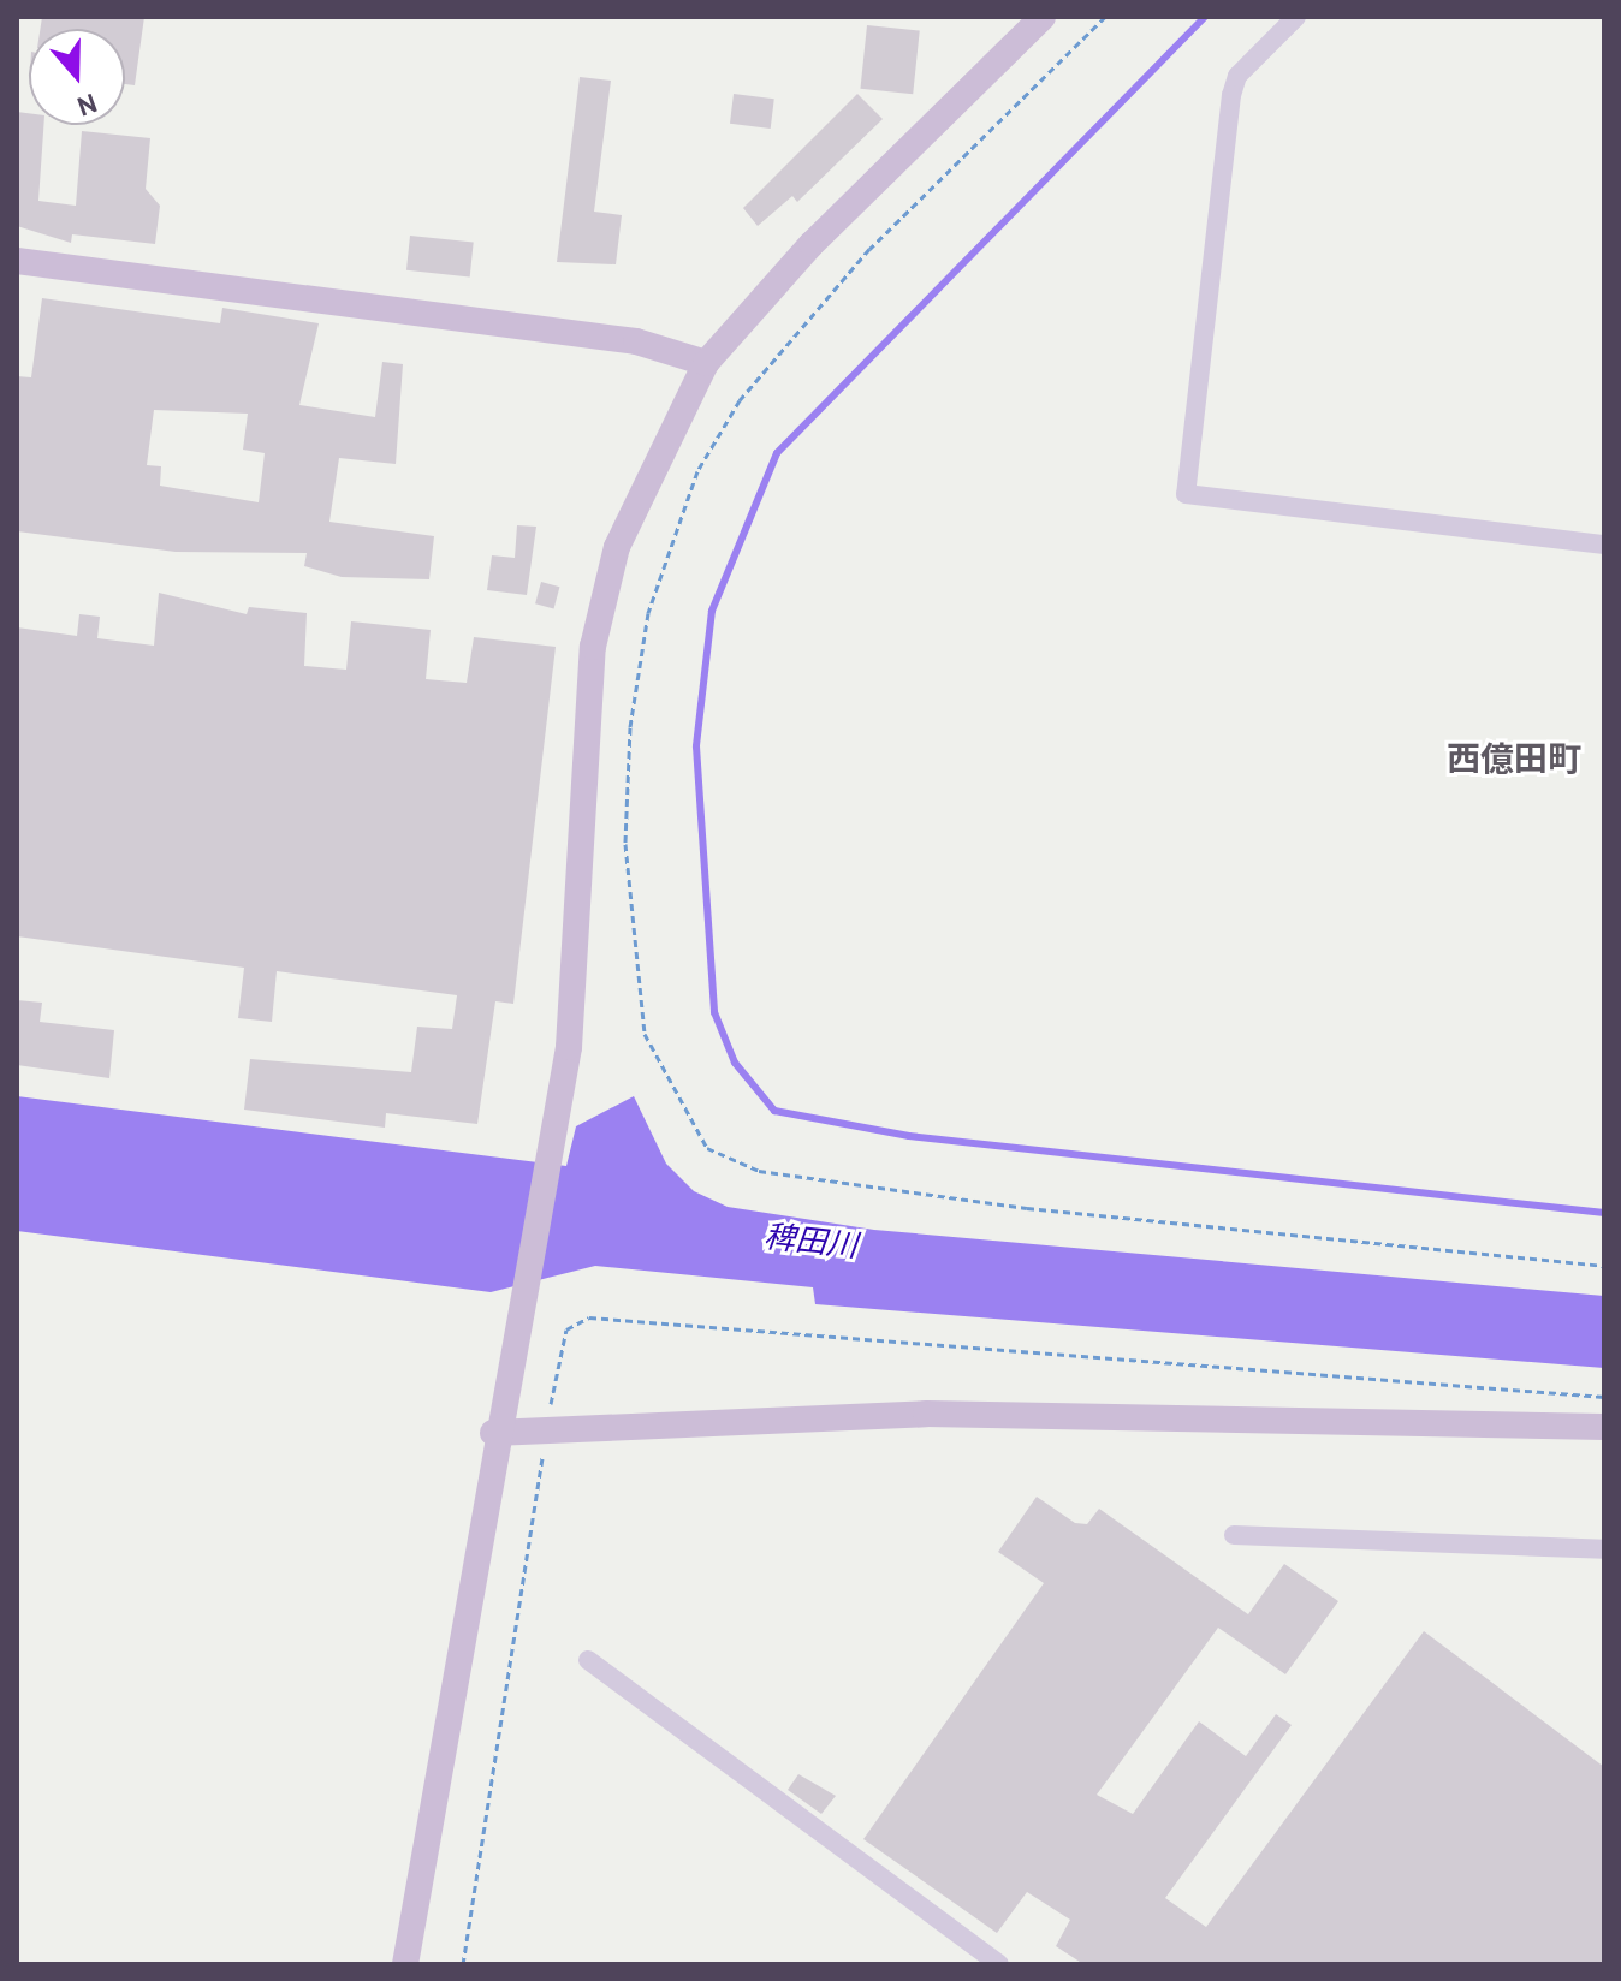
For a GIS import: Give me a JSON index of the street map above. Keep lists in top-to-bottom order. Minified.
{"districts":["西億田町"],"water":["稗田川"],"north":"bottom"}
